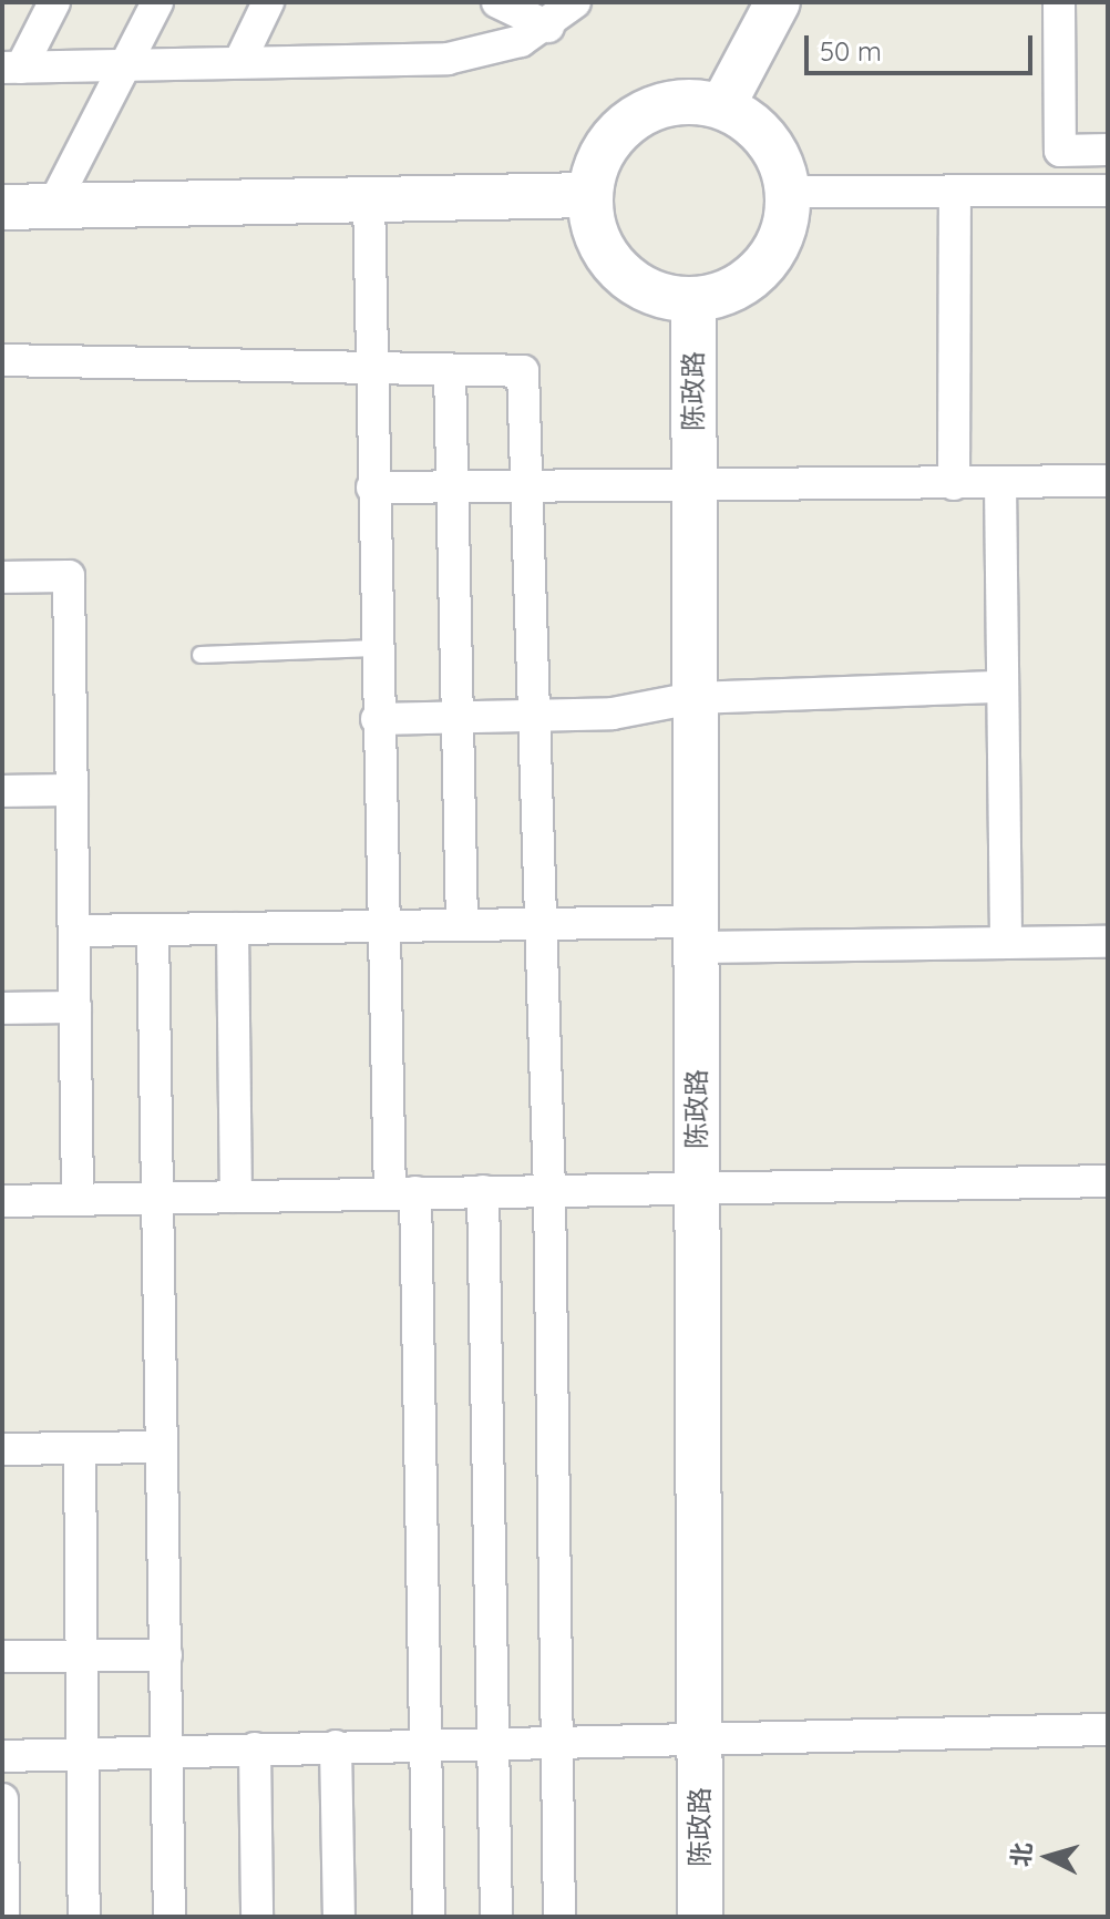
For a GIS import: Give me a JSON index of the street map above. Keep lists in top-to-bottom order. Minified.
{"streets":{"street":["陈政路"]},"scale_bar":"50 m","north":"left"}
